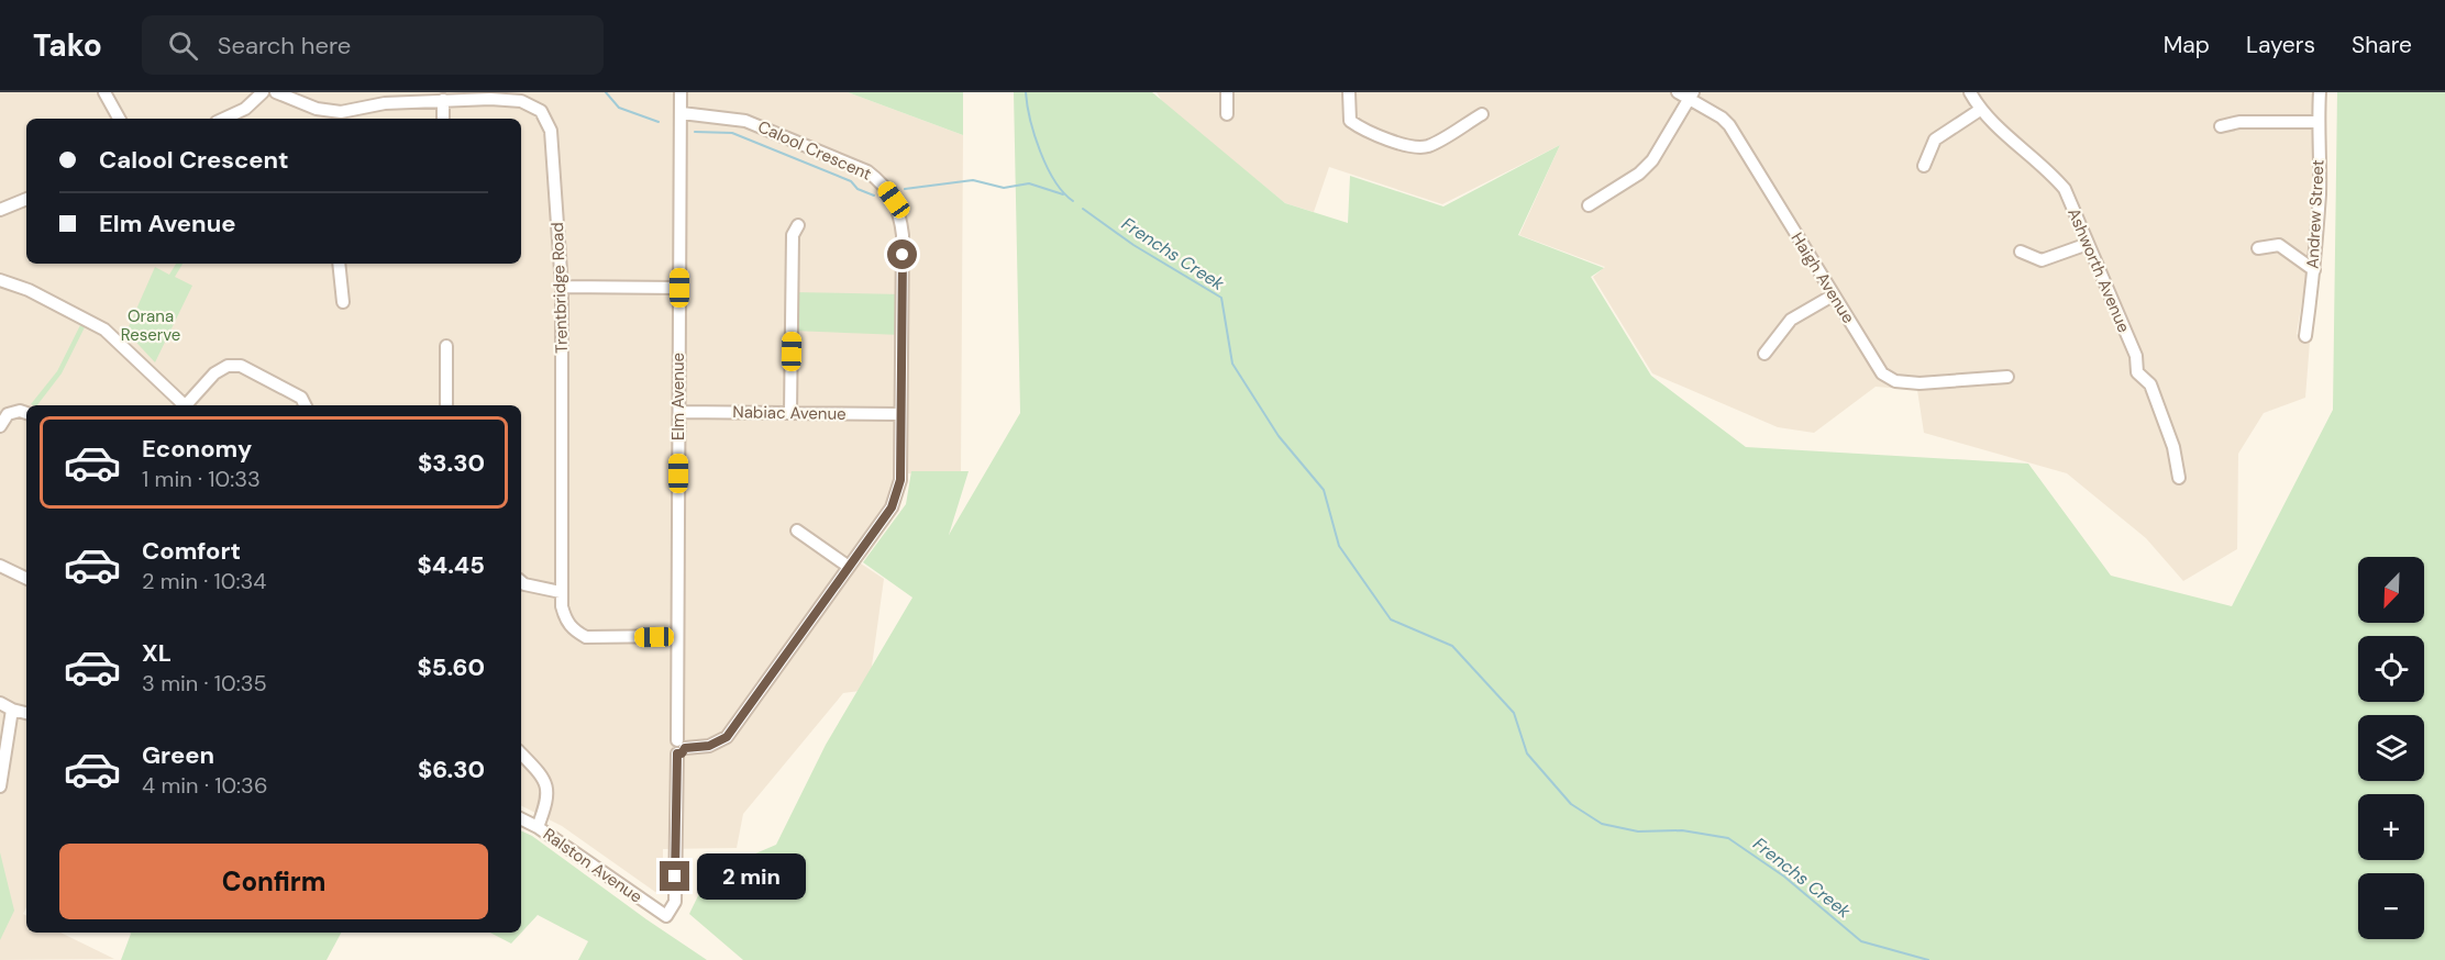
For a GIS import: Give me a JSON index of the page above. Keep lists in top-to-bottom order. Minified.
{"streets":{"street":["Calool Crescent","Andrew Street","Ashworth Avenue","Haigh Avenue","Trentbridge Road","Elm Avenue","Nabiac Avenue","Ralston Avenue"]},"crossings":[["Calool Crescent","Elm Avenue"],["Calool Crescent","Nabiac Avenue"],["Trentbridge Road","Elm Avenue"],["Elm Avenue","Nabiac Avenue"],["Elm Avenue","Ralston Avenue"]],"water":["Frenchs Creek"],"parks":["Orana Reserve"],"north":"bottom left","page":{"header":"Tako","search":"Search here","nav":["Map","Layers","Share"],"banner":["Calool Crescent","Elm Avenue"],"list":[{"name":"Economy","note":"1 min · 10:33","value":"$3.30"},{"name":"Comfort","note":"2 min · 10:34","value":"$4.45"},{"name":"XL","note":"3 min · 10:35","value":"$5.60"},{"name":"Green","note":"4 min · 10:36","value":"$6.30"}],"map_buttons":["+","−"],"buttons":"Confirm","bubble":"2 min"}}
